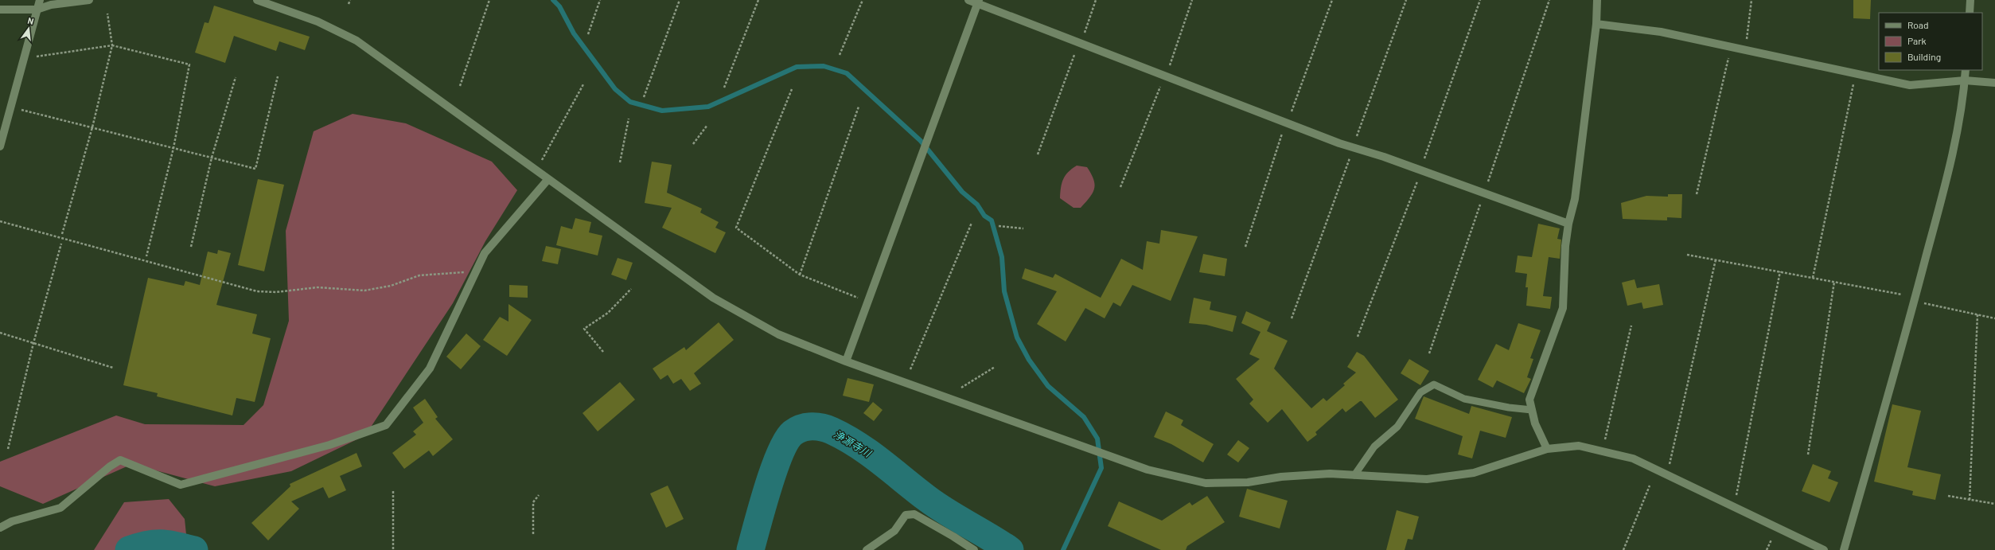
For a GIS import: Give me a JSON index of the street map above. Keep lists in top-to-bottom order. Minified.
{"water":["浄源寺川"],"legend":["Road","Park","Building"],"north":"top"}
